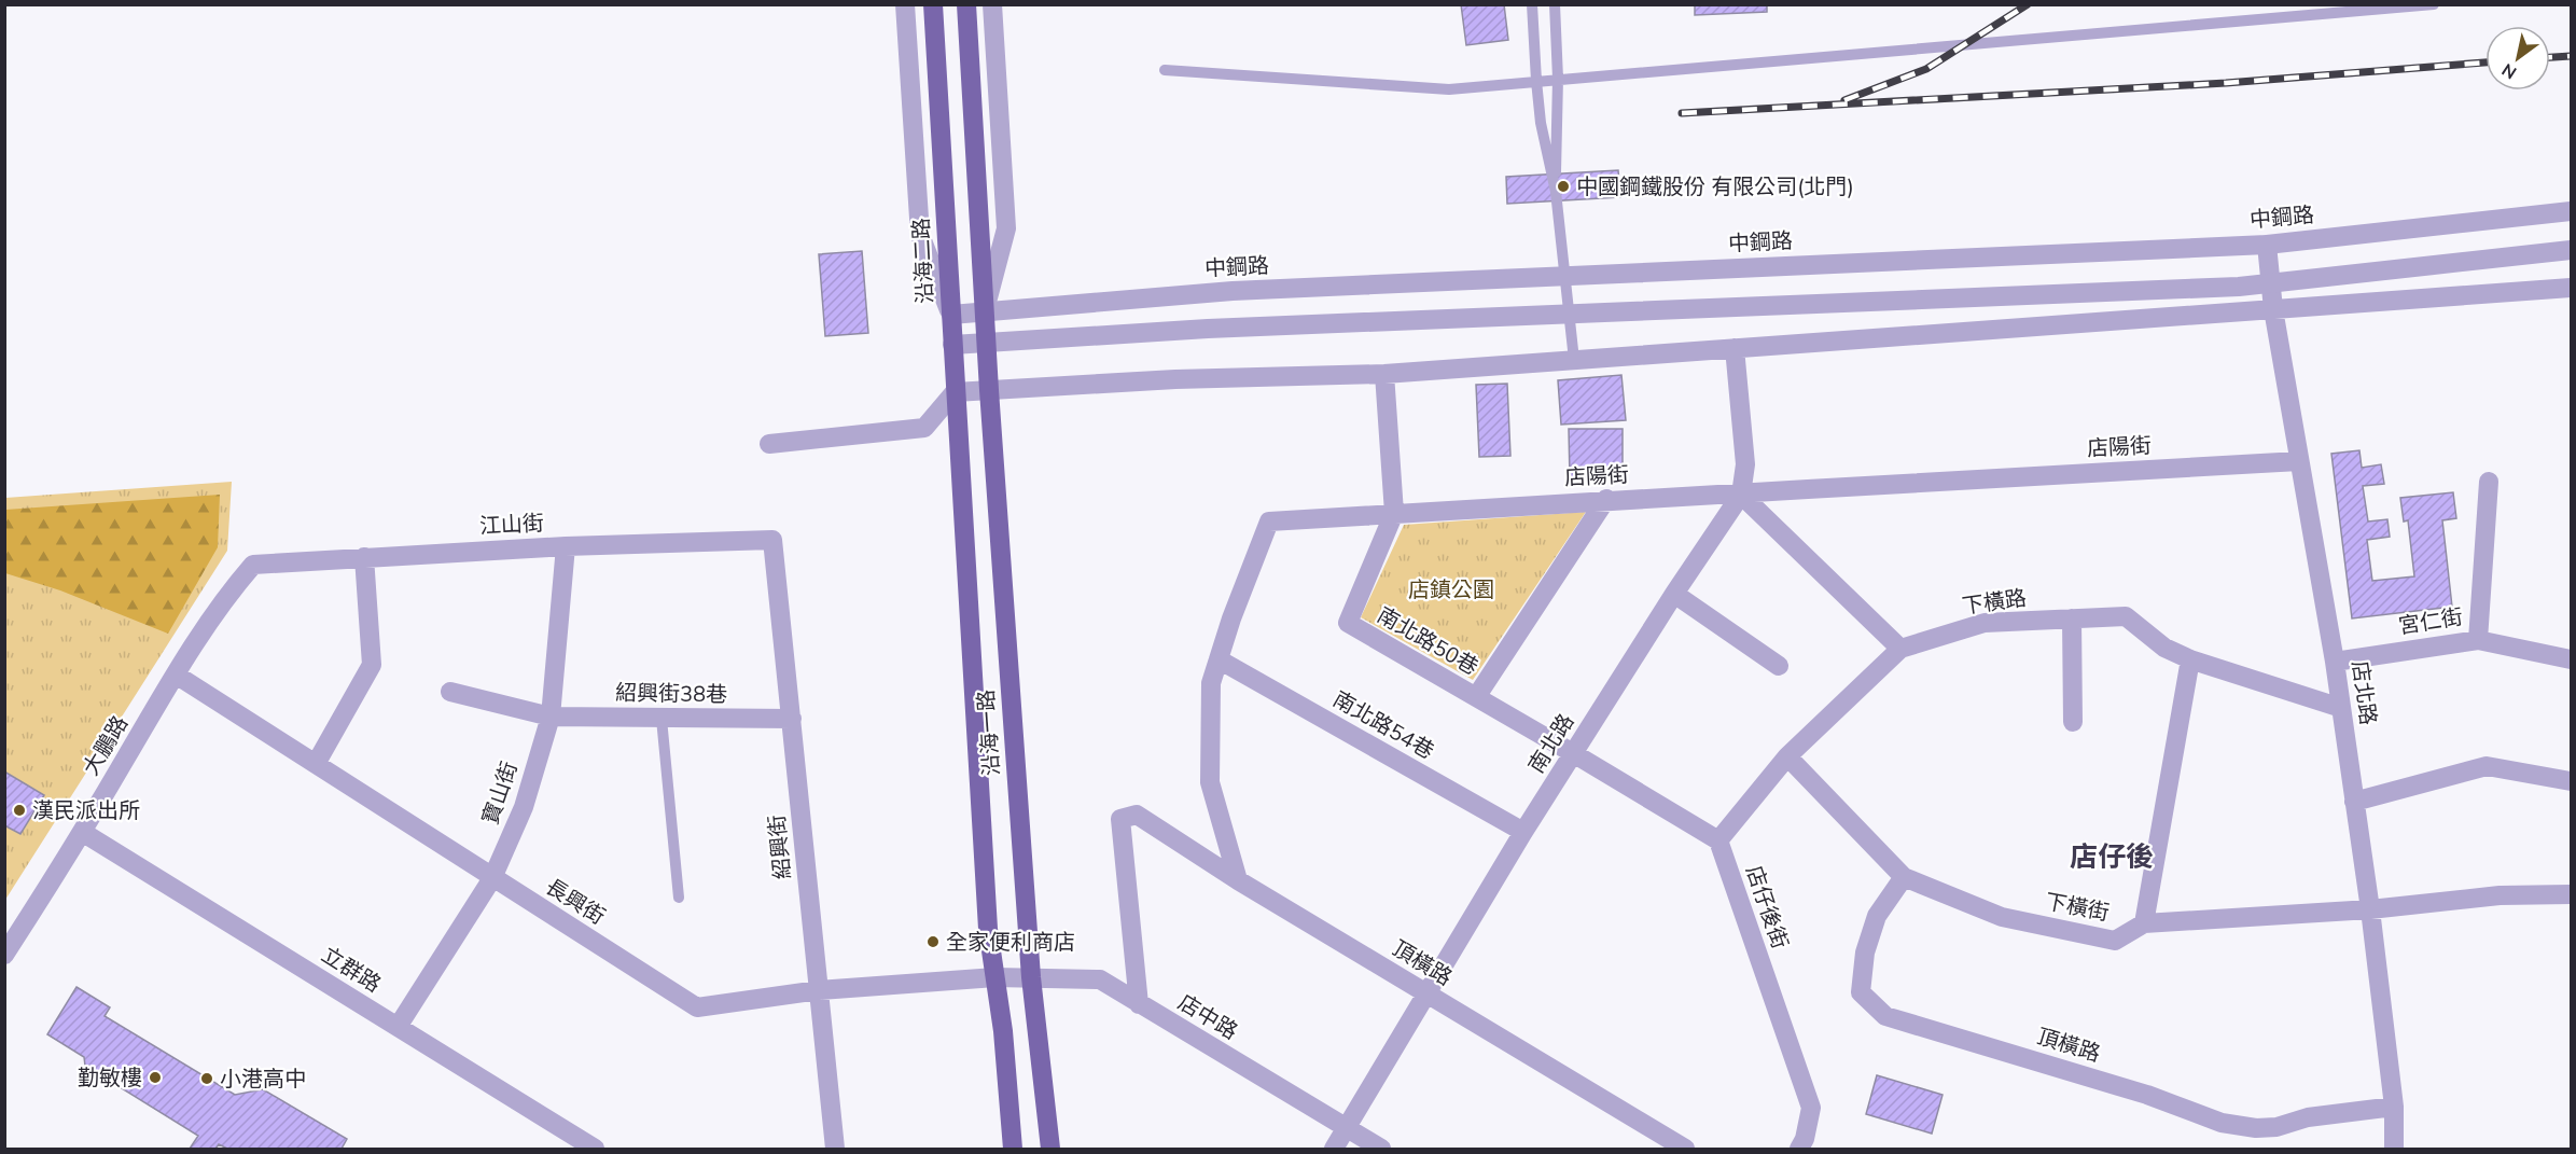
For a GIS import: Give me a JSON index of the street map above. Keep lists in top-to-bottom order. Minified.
{"streets":{"main road":["沿海二路","沿海一路"],"street":["中鋼路","店陽街","江山街","下橫路","宮仁街","南北路50巷","店北路","紹興街38巷","南北路54巷","南北路","大鵬路","寶山街","紹興街","長興街","店仔後街","下橫街","頂橫路","立群路","店中路"]},"crossings":[["中鋼路","沿海二路"],["中鋼路","店北路"],["中鋼路","沿海一路"],["沿海二路","沿海一路"],["店陽街","南北路50巷"],["店陽街","店北路"],["店陽街","南北路54巷"],["店陽街","南北路"],["店陽街","頂橫路"],["江山街","大鵬路"],["江山街","寶山街"],["江山街","紹興街"],["下橫路","店北路"],["下橫路","店仔後街"],["下橫路","下橫街"],["宮仁街","店北路"],["南北路50巷","南北路"],["店北路","頂橫路"],["紹興街38巷","寶山街"],["紹興街38巷","紹興街"],["南北路54巷","南北路"],["沿海一路","長興街"],["沿海一路","店中路"],["南北路","頂橫路"],["南北路","店中路"],["大鵬路","長興街"],["大鵬路","立群路"],["寶山街","長興街"],["寶山街","立群路"],["紹興街","長興街"],["長興街","店中路"],["下橫街","頂橫路"],["頂橫路","店中路"]],"districts":["店仔後"],"parks":["店鎮公園"],"places":["中國鋼鐵股份 有限公司(北門)","漢民派出所","全家便利商店","勤敏樓","小港高中"],"north":"bottom left"}
